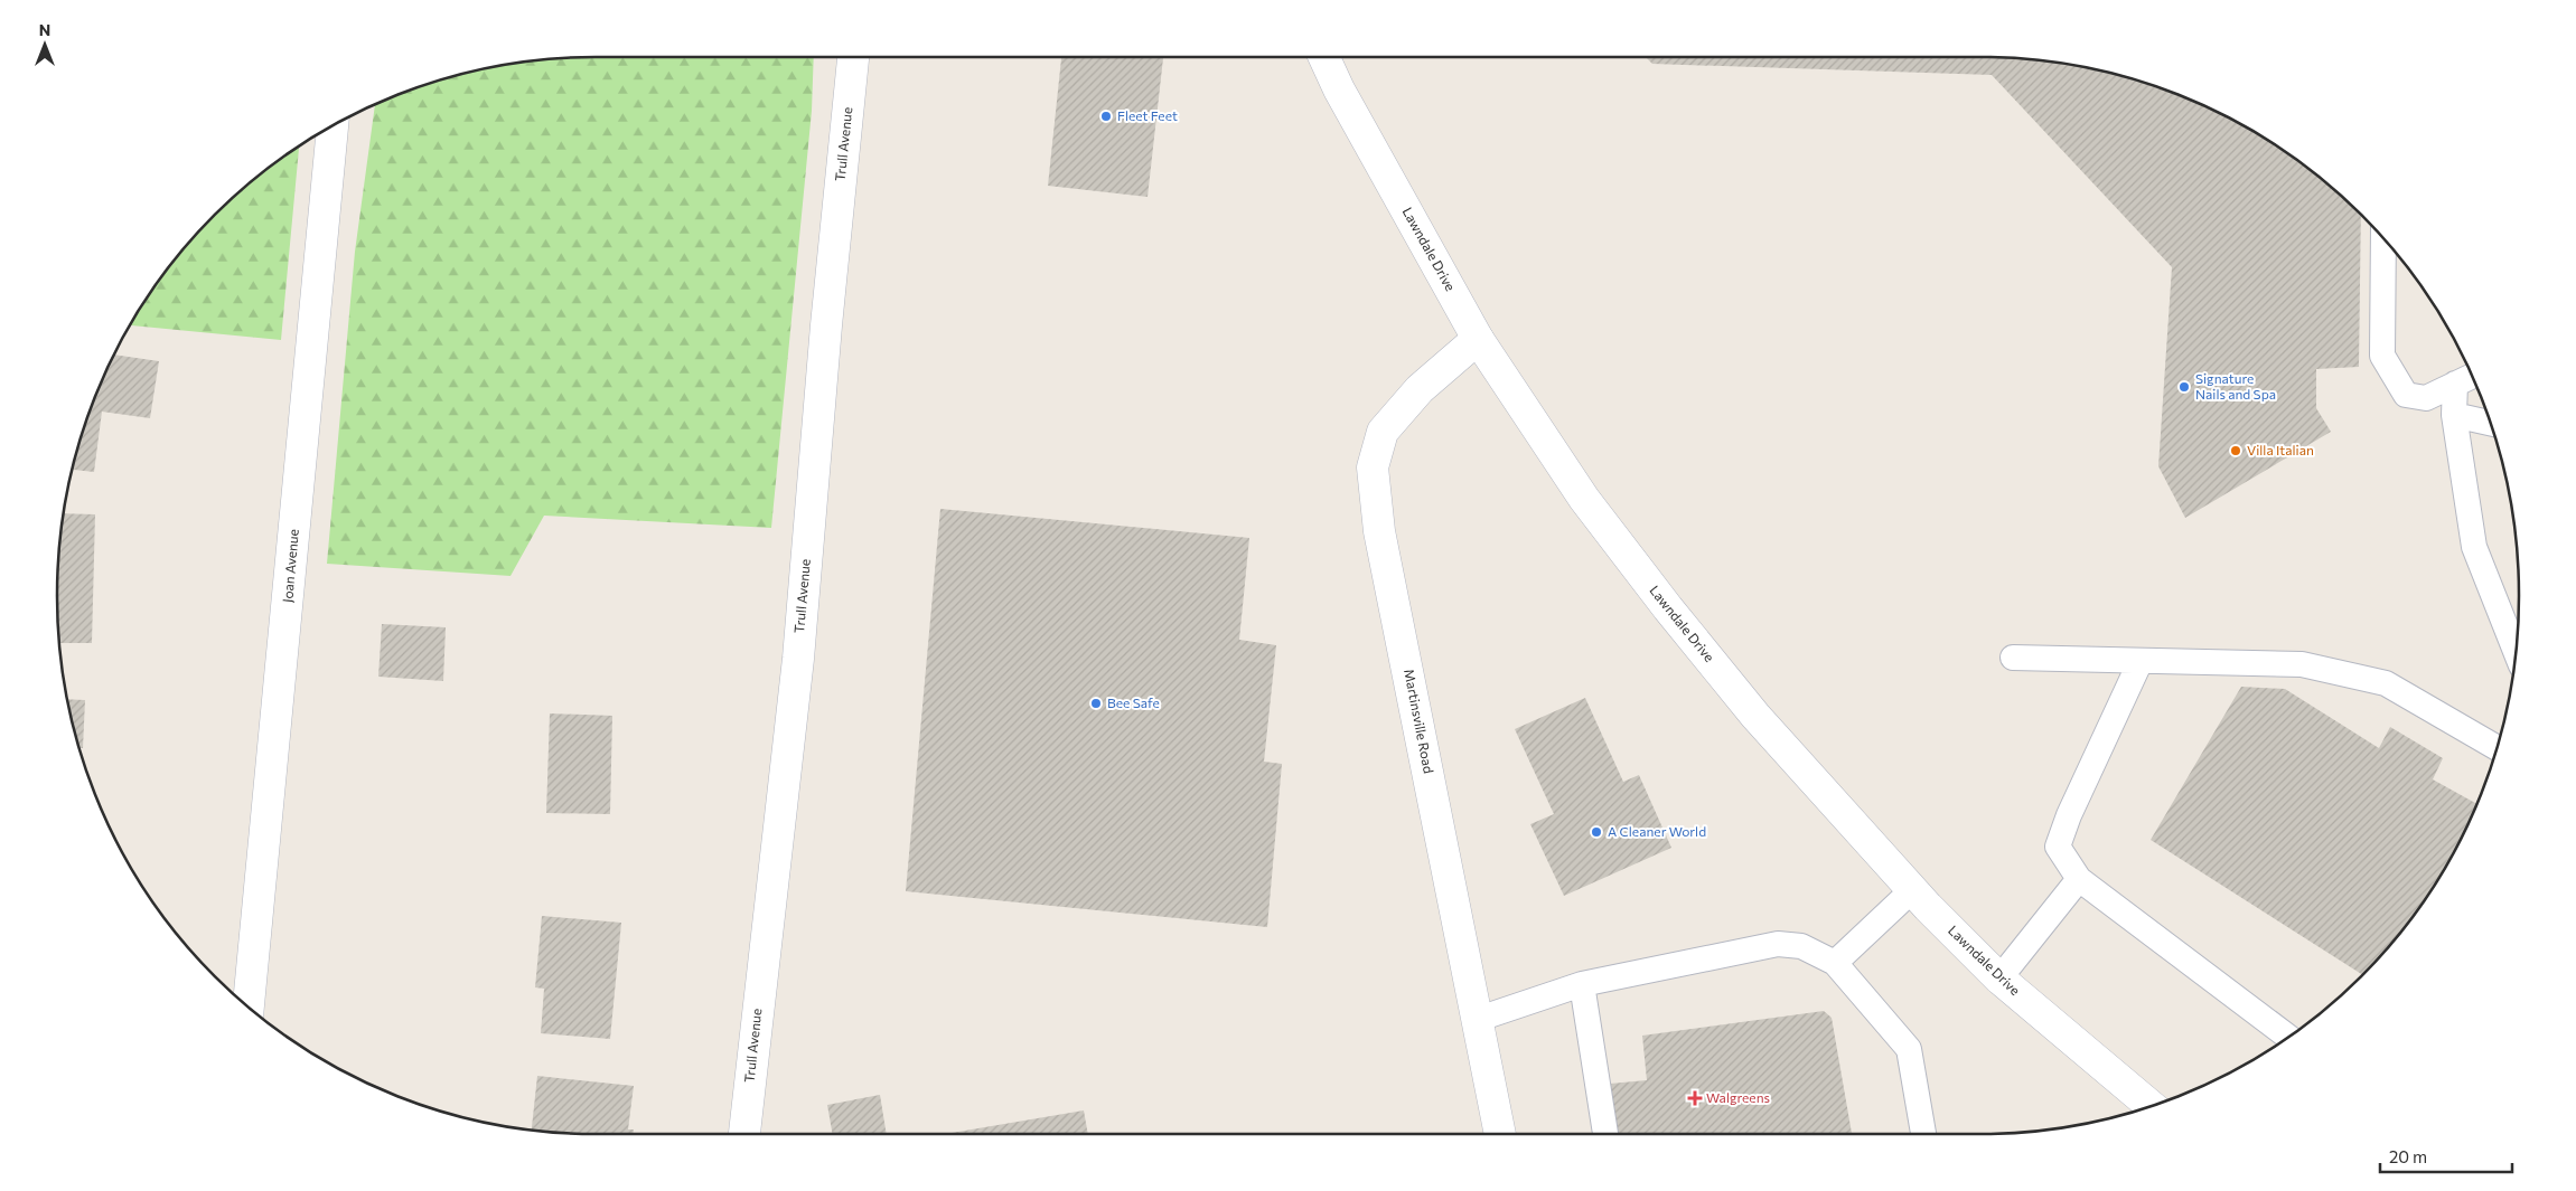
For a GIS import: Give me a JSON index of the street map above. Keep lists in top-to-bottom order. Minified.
{"streets":{"street":["Trull Avenue","Lawndale Drive","Joan Avenue","Martinsville Road"]},"crossings":[["Lawndale Drive","Martinsville Road"]],"places":{"other":["Fleet Feet","Signature Nails and Spa","Villa Italian","Bee Safe","A Cleaner World"],"health":["Walgreens"]},"scale_bar":"20 m","north":"top"}
